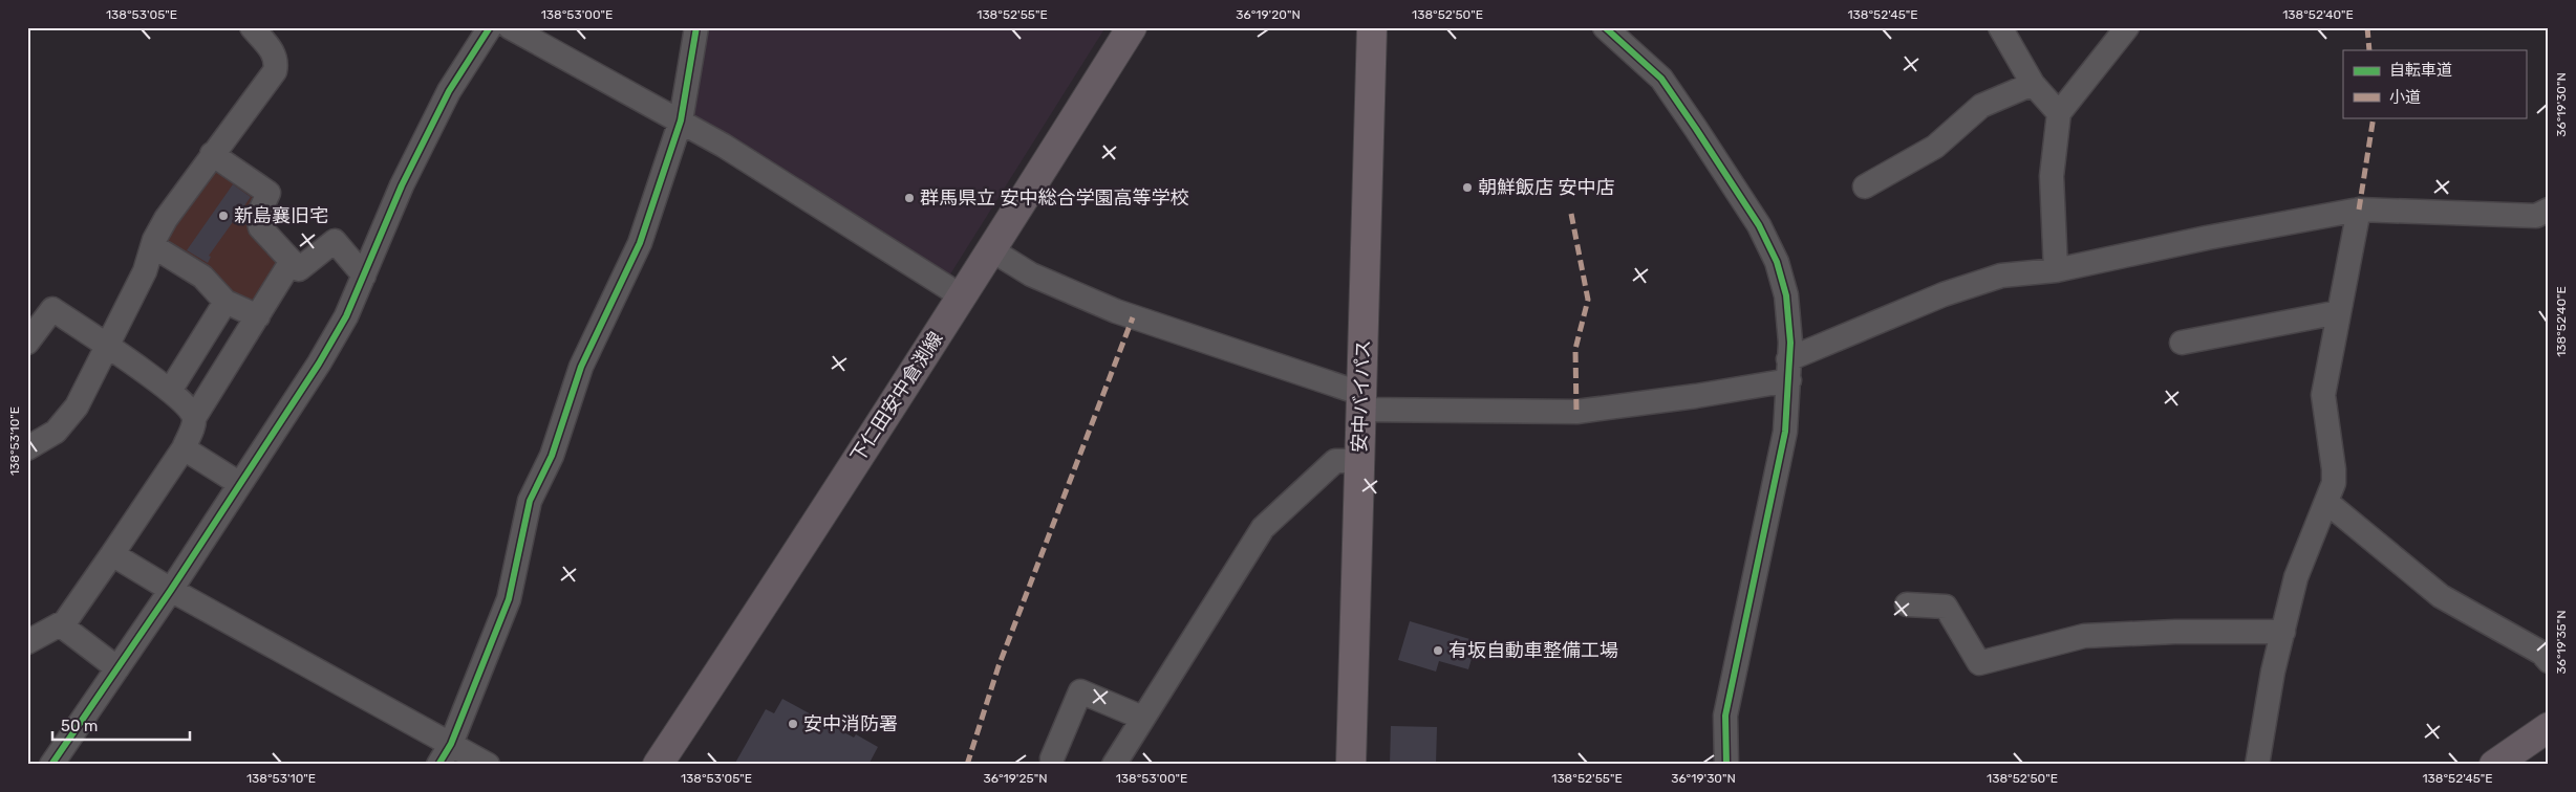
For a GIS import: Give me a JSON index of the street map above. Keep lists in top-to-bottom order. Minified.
{"streets":{"highway":["安中バイパス"],"main road":["下仁田安中倉渕線"]},"places":["朝鮮飯店 安中店","群馬県立 安中総合学園高等学校","新島襄旧宅","有坂自動車整備工場","安中消防署"],"legend":["自転車道","小道"],"scale_bar":"50 m","coordinates":["138°53'05\"E","138°53'00\"E","138°52'55\"E","36°19'20\"N","138°52'50\"E","138°52'45\"E","138°52'40\"E","36°19'30\"N","138°53'10\"E","36°19'35\"N","36°19'25\"N"]}
